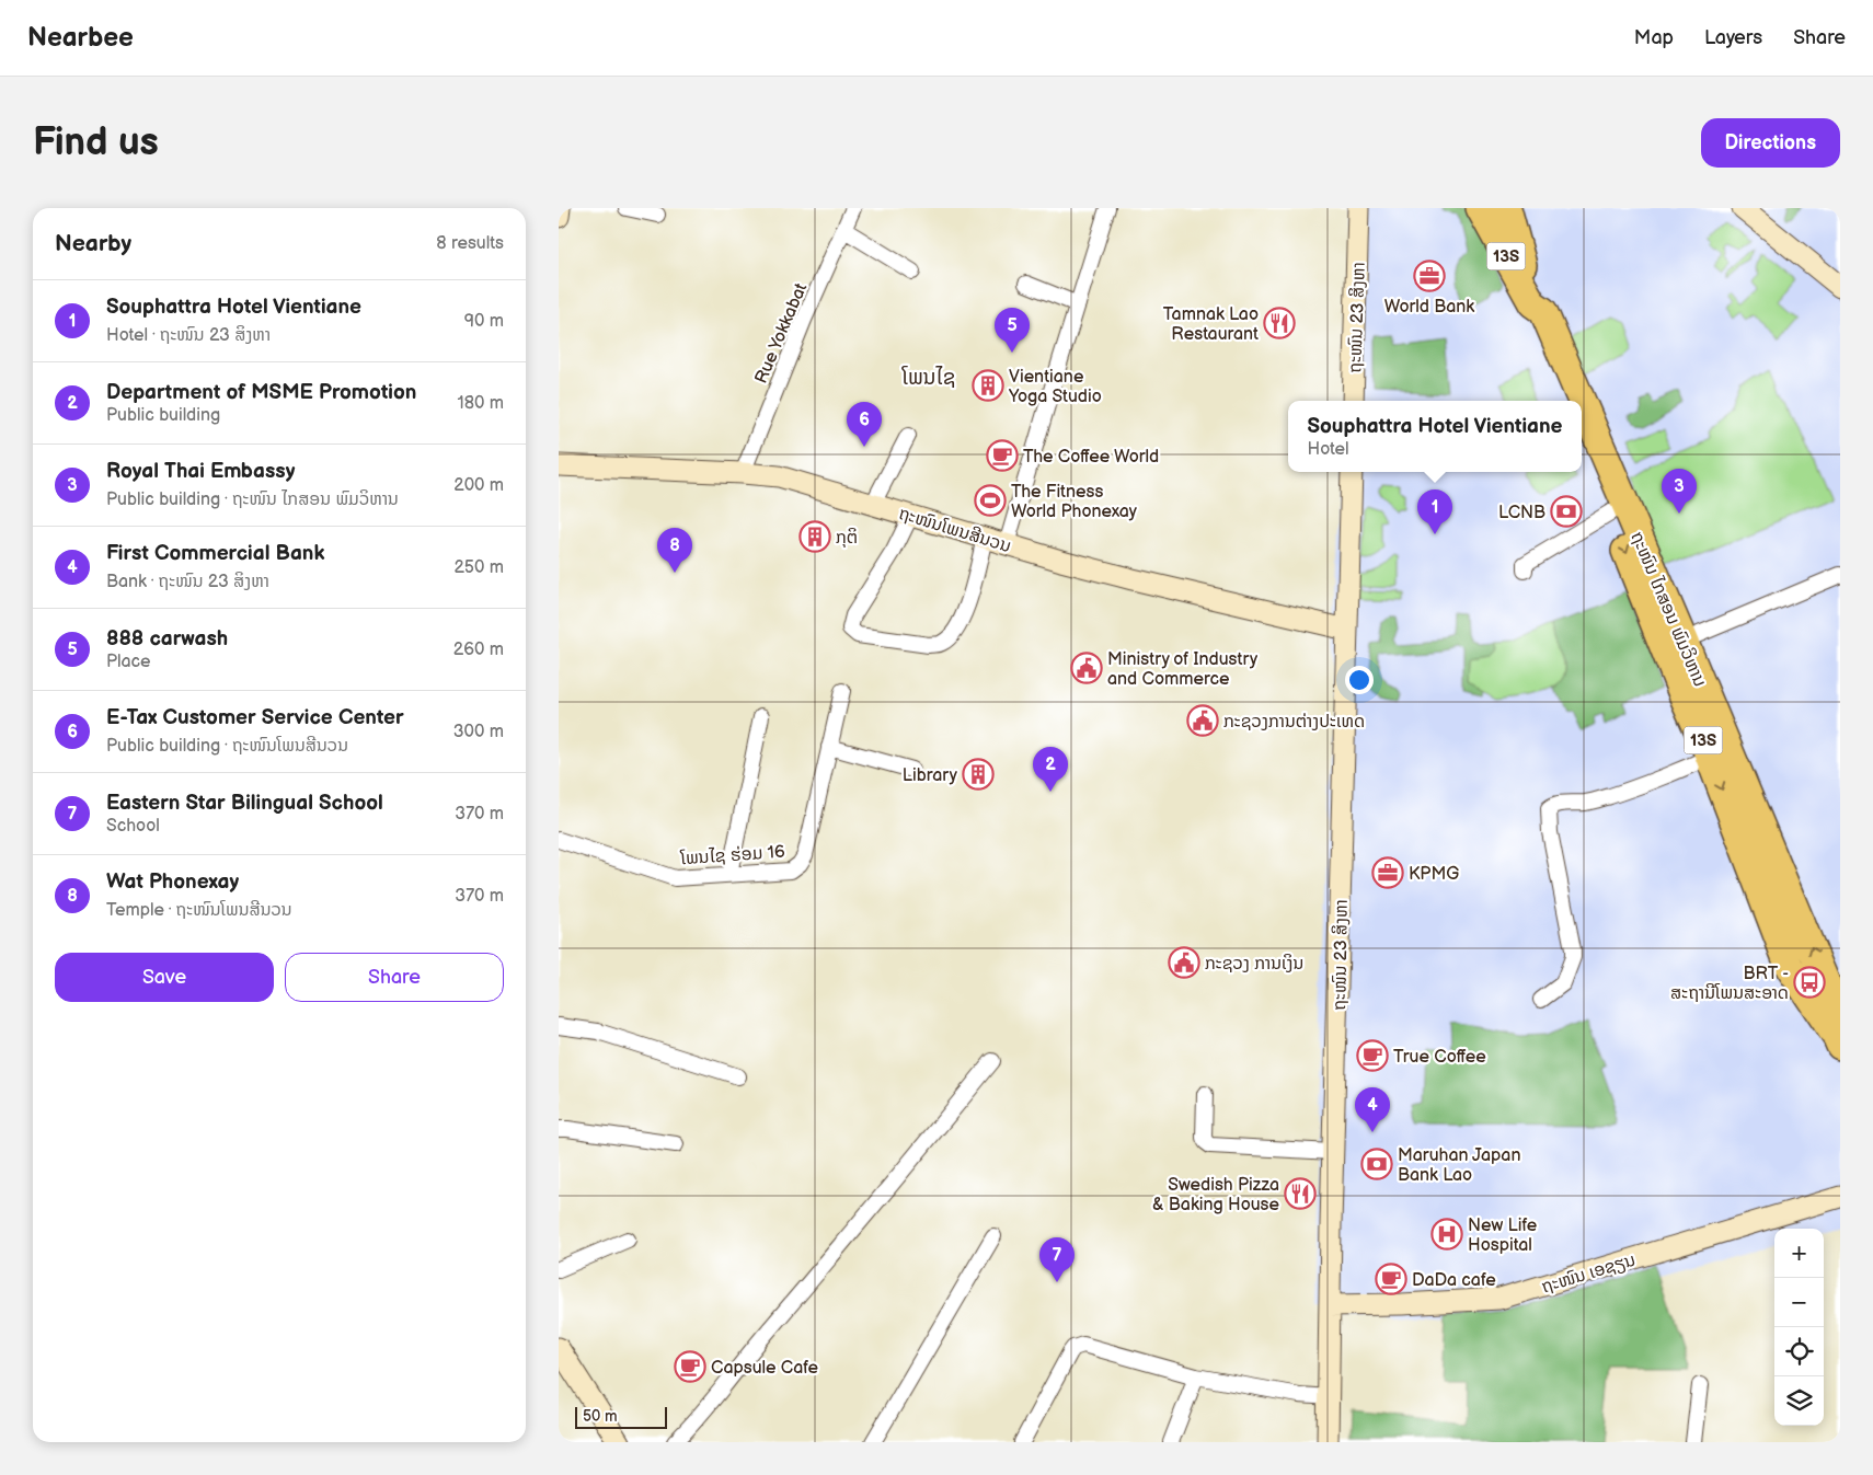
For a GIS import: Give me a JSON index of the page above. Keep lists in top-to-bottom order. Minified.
{"streets":{"highway":["13S","ຖະໜົນ ໄກສອນ ພົມວິຫານ"],"main road":["ຖະໜົນ 23 ສິງຫາ","ຖະໜົນໂພນສີນວນ","ຖະໜົນ ເອຊຽນ"],"street":["Rue Yokkabat","ໂພນໄຊ ຮ່ອມ 16"]},"crossings":[["13S","ຖະໜົນ ໄກສອນ ພົມວິຫານ"],["ຖະໜົນ 23 ສິງຫາ","ຖະໜົນໂພນສີນວນ"],["ຖະໜົນ 23 ສິງຫາ","ຖະໜົນ ເອຊຽນ"],["Rue Yokkabat","ຖະໜົນໂພນສີນວນ"]],"districts":["ໂພນໄຊ"],"places":{"office":["World Bank","KPMG"],"restaurant":["Tamnak Lao Restaurant","Swedish Pizza & Baking House"],"building":["Vientiane Yoga Studio","ກຸຕິ","Library"],"cafe":["The Coffee World","True Coffee","DaDa cafe","Capsule Cafe"],"sports":["The Fitness World Phonexay"],"bank":["LCNB","Maruhan Japan Bank Lao"],"public building":["Ministry of Industry and Commerce","ກະຊວງການຕ່າງປະເທດ","ກະຊວງ ການເງິນ"],"bus stop":["BRT - ສະຖານີໂພນສະອາດ"],"hospital":["New Life Hospital"]},"scale_bar":"50 m","page":{"header":"Nearbee","nav":["Map","Layers","Share"],"buttons":["Directions",["Save","Share"]],"title":"Find us","heading":["Nearby","8 results"],"list":[{"mark":"1","name":"Souphattra Hotel Vientiane","note":"Hotel · ຖະໜົນ 23 ສິງຫາ","value":"90 m"},{"mark":"2","name":"Department of MSME Promotion","note":"Public building","value":"180 m"},{"mark":"3","name":"Royal Thai Embassy","note":"Public building · ຖະໜົນ ໄກສອນ ພົມວິຫານ","value":"200 m"},{"mark":"4","name":"First Commercial Bank","note":"Bank · ຖະໜົນ 23 ສິງຫາ","value":"250 m"},{"mark":"5","name":"888 carwash","note":"Place","value":"260 m"},{"mark":"6","name":"E-Tax Customer Service Center","note":"Public building · ຖະໜົນໂພນສີນວນ","value":"300 m"},{"mark":"7","name":"Eastern Star Bilingual School","note":"School","value":"370 m"},{"mark":"8","name":"Wat Phonexay","note":"Temple · ຖະໜົນໂພນສີນວນ","value":"370 m"}],"pins":["5","6","3","1","8","2","4","7"],"popup":["Souphattra Hotel Vientiane","Hotel"],"map_buttons":["+","−"],"scale":"50 m"}}
